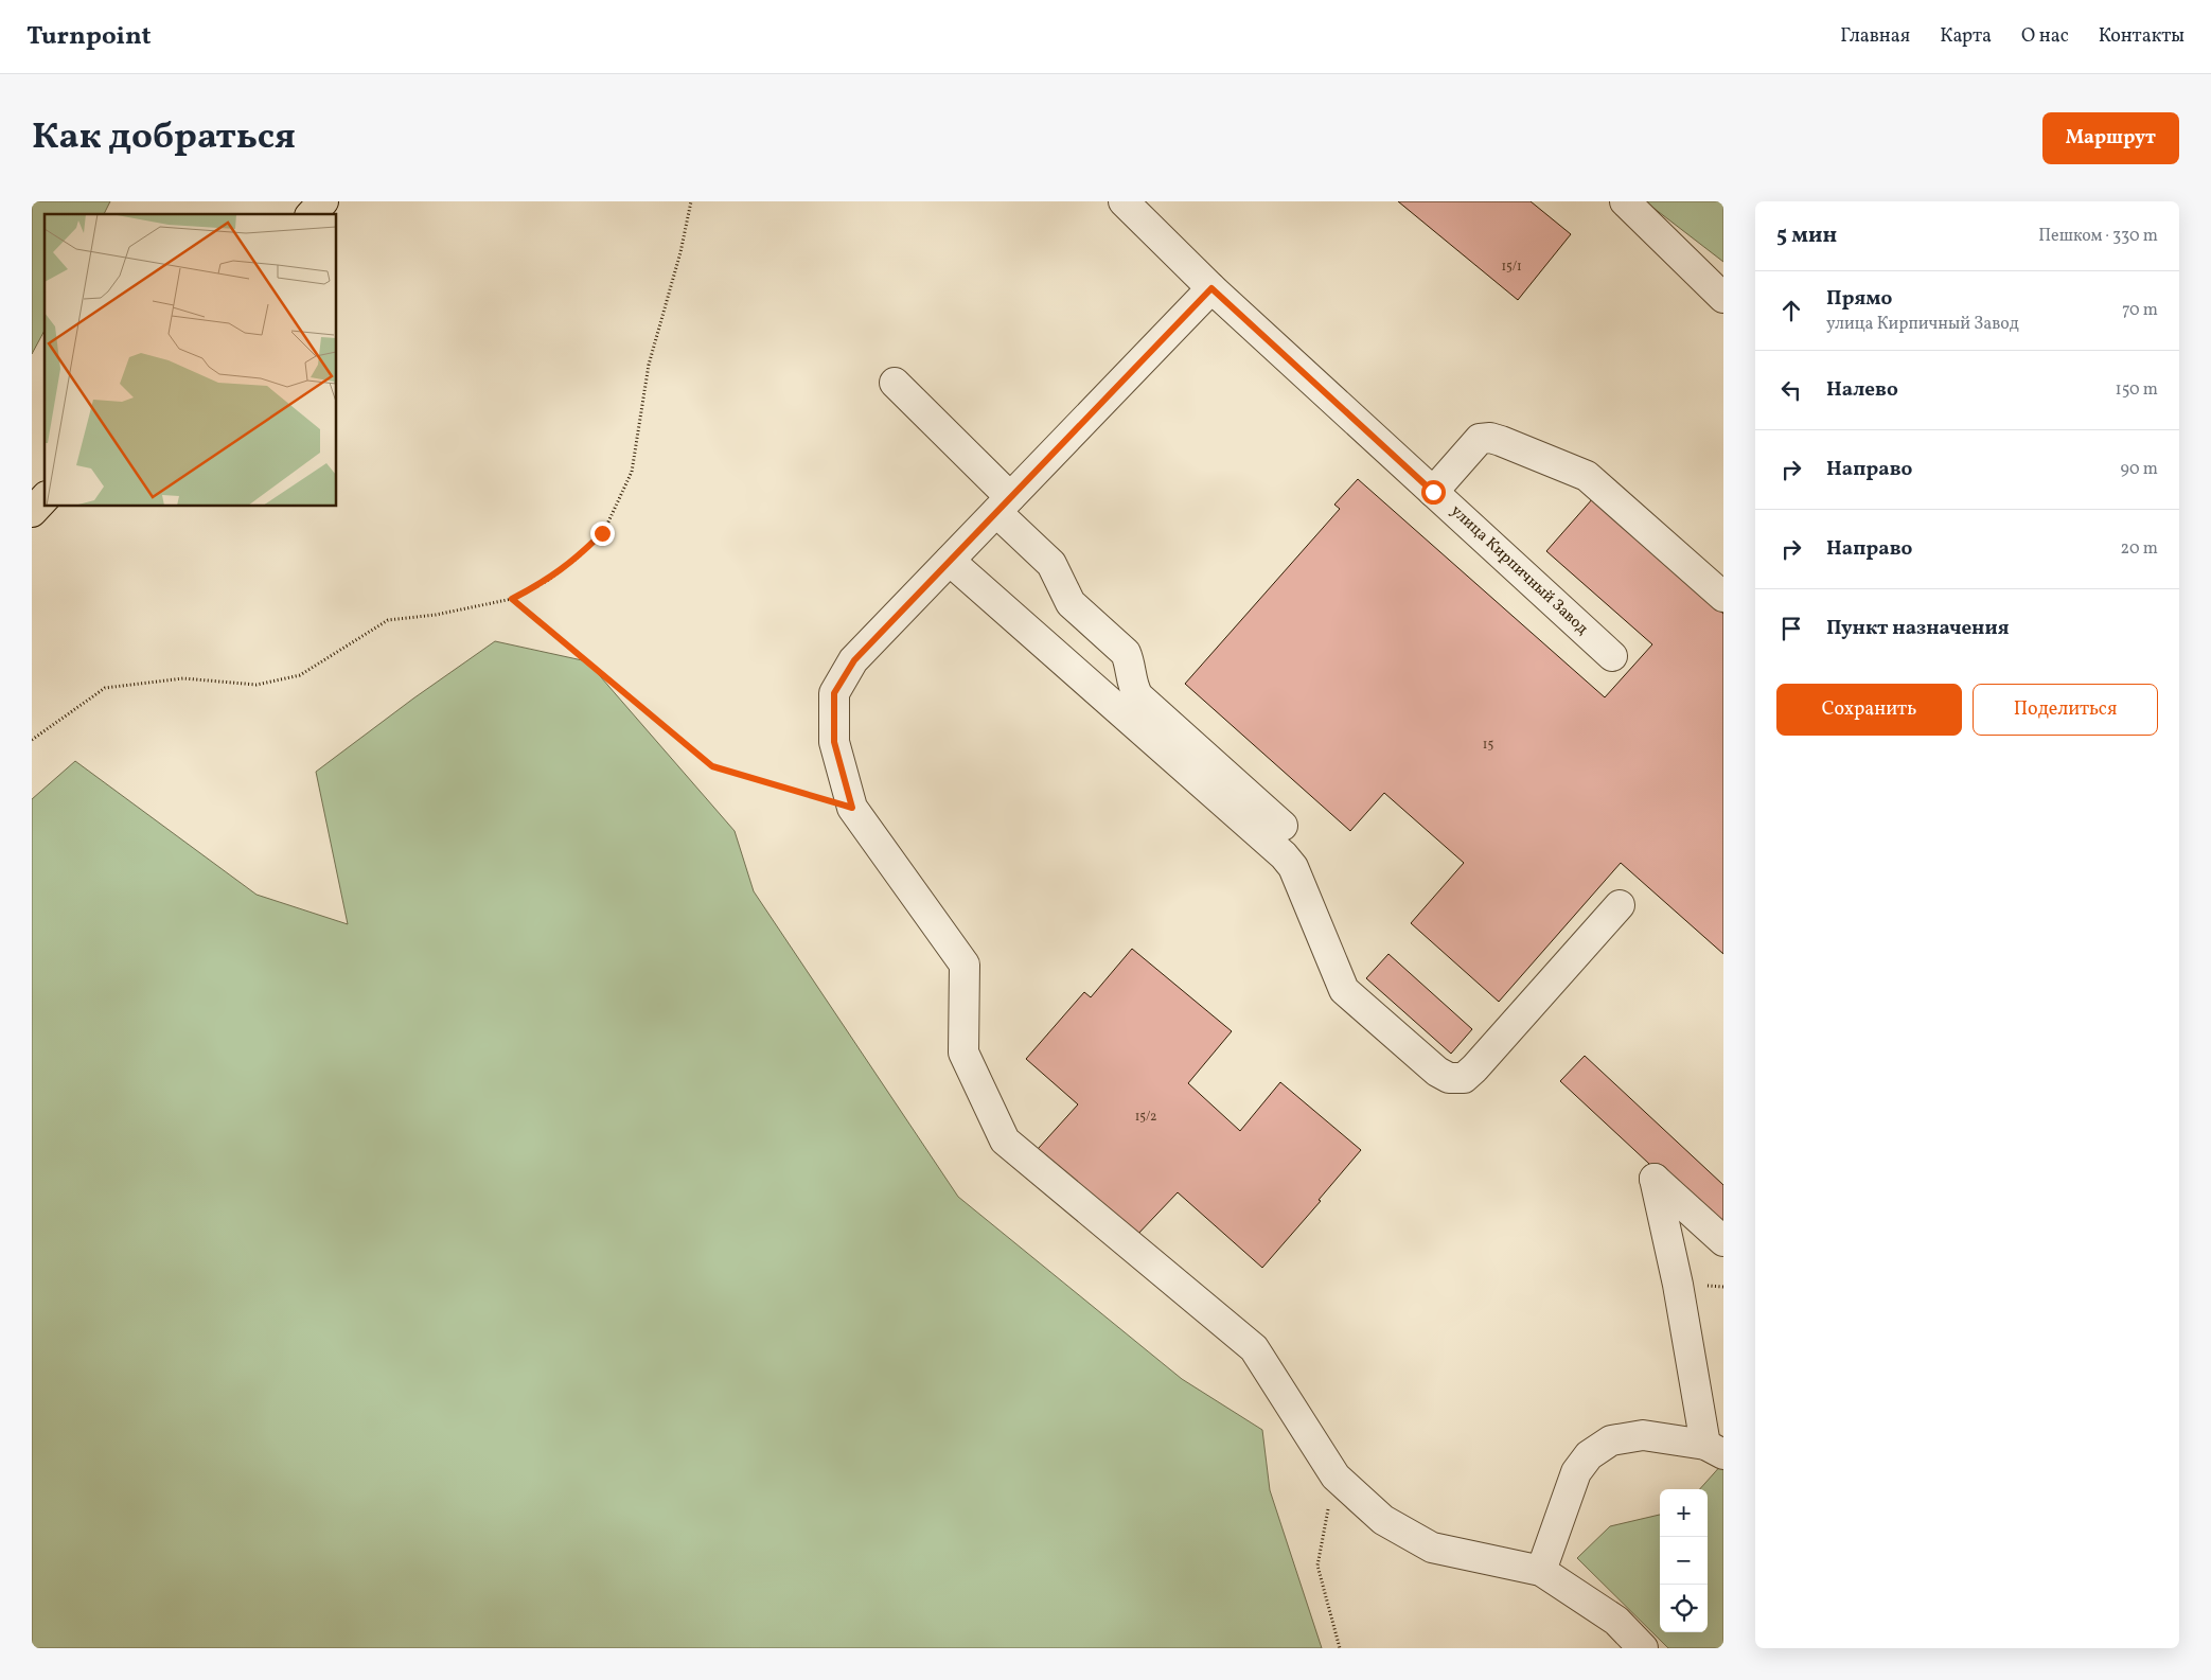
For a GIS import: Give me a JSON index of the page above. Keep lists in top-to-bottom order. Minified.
{"streets":{"street":["улица Кирпичный Завод"]},"house_numbers":["15/1","15","15/2"],"page":{"header":"Turnpoint","nav":["Главная","Карта","О нас","Контакты"],"title":"Как добраться","buttons":["Маршрут",["Сохранить","Поделиться"]],"heading":["5 мин","Пешком · 330 m"],"list":[["Прямо","улица Кирпичный Завод","70 m"],["Налево","150 m"],["Направо","90 m"],["Направо","20 m"],"Пункт назначения"],"map_buttons":["+","−"]}}
